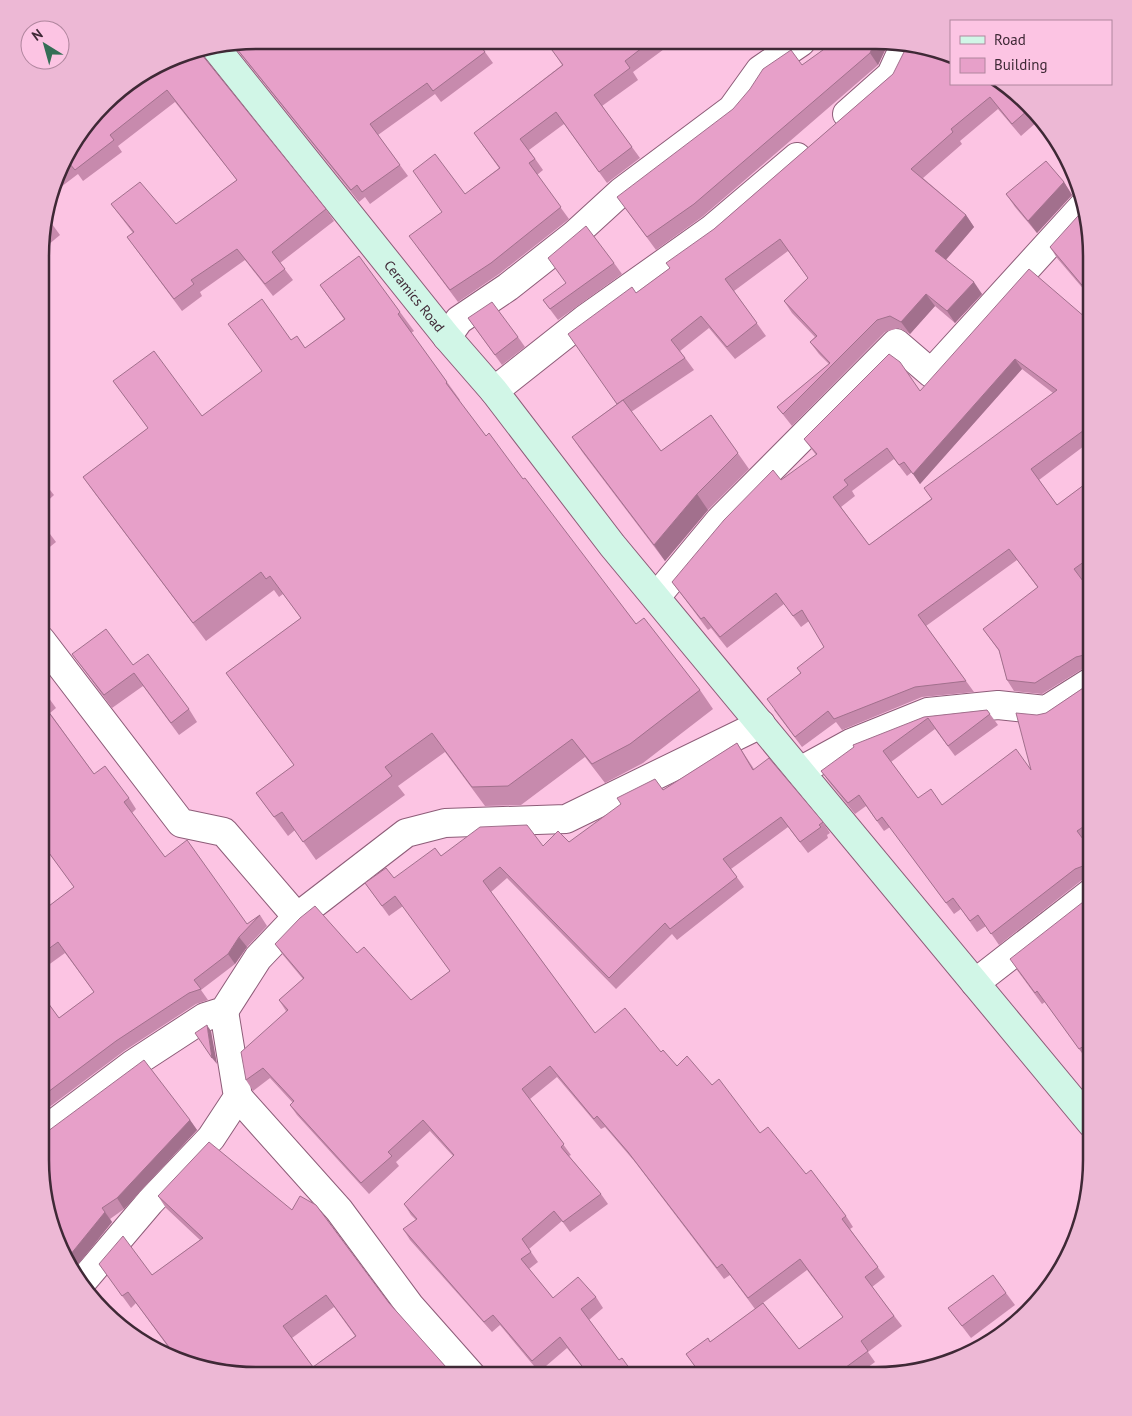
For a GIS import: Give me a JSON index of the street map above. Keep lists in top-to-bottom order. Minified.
{"streets":{"street":["Ceramics Road"]},"legend":["Road","Building"],"north":"top left"}
